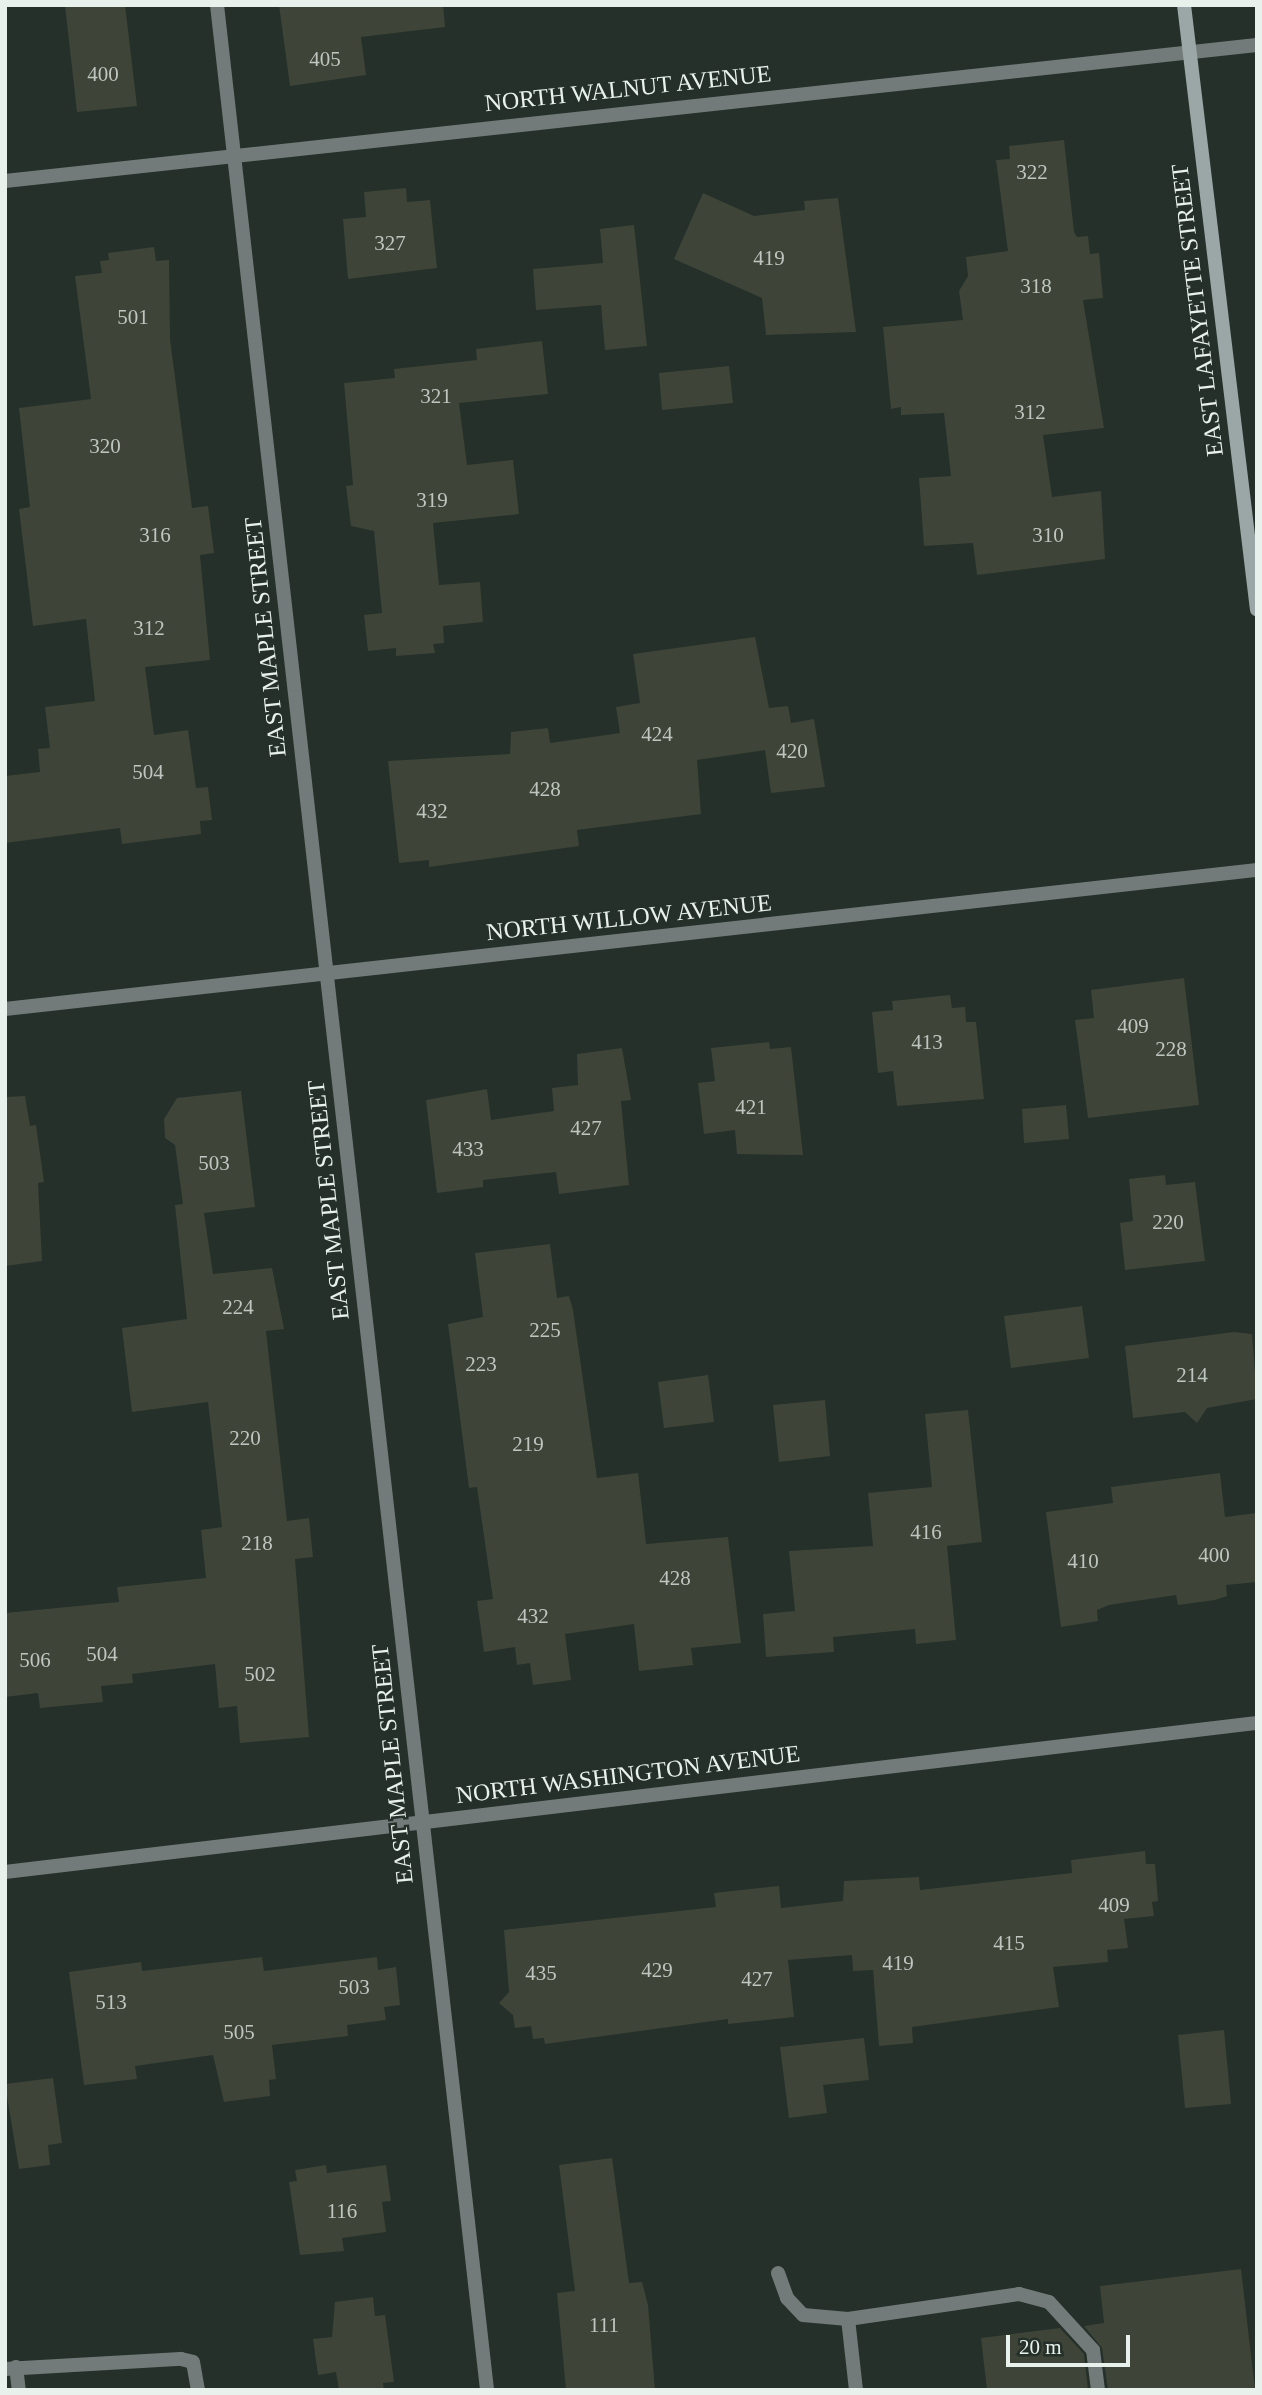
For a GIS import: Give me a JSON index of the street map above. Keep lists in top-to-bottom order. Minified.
{"streets":{"main road":["EAST LAFAYETTE STREET"],"street":["NORTH WALNUT AVENUE","EAST MAPLE STREET","NORTH WILLOW AVENUE","NORTH WASHINGTON AVENUE"]},"crossings":[["NORTH WALNUT AVENUE","EAST LAFAYETTE STREET"],["NORTH WALNUT AVENUE","EAST MAPLE STREET"],["EAST MAPLE STREET","NORTH WILLOW AVENUE"],["EAST MAPLE STREET","NORTH WASHINGTON AVENUE"]],"house_numbers":["405","400","322","327","419","318","501","321","312","320","319","316","310","312","424","420","504","428","432","409","413","228","421","427","433","503","220","224","225","223","214","220","219","416","218","400","410","428","432","504","506","502","409","415","419","429","435","427","503","513","505","116","111"],"scale_bar":"20 m"}
